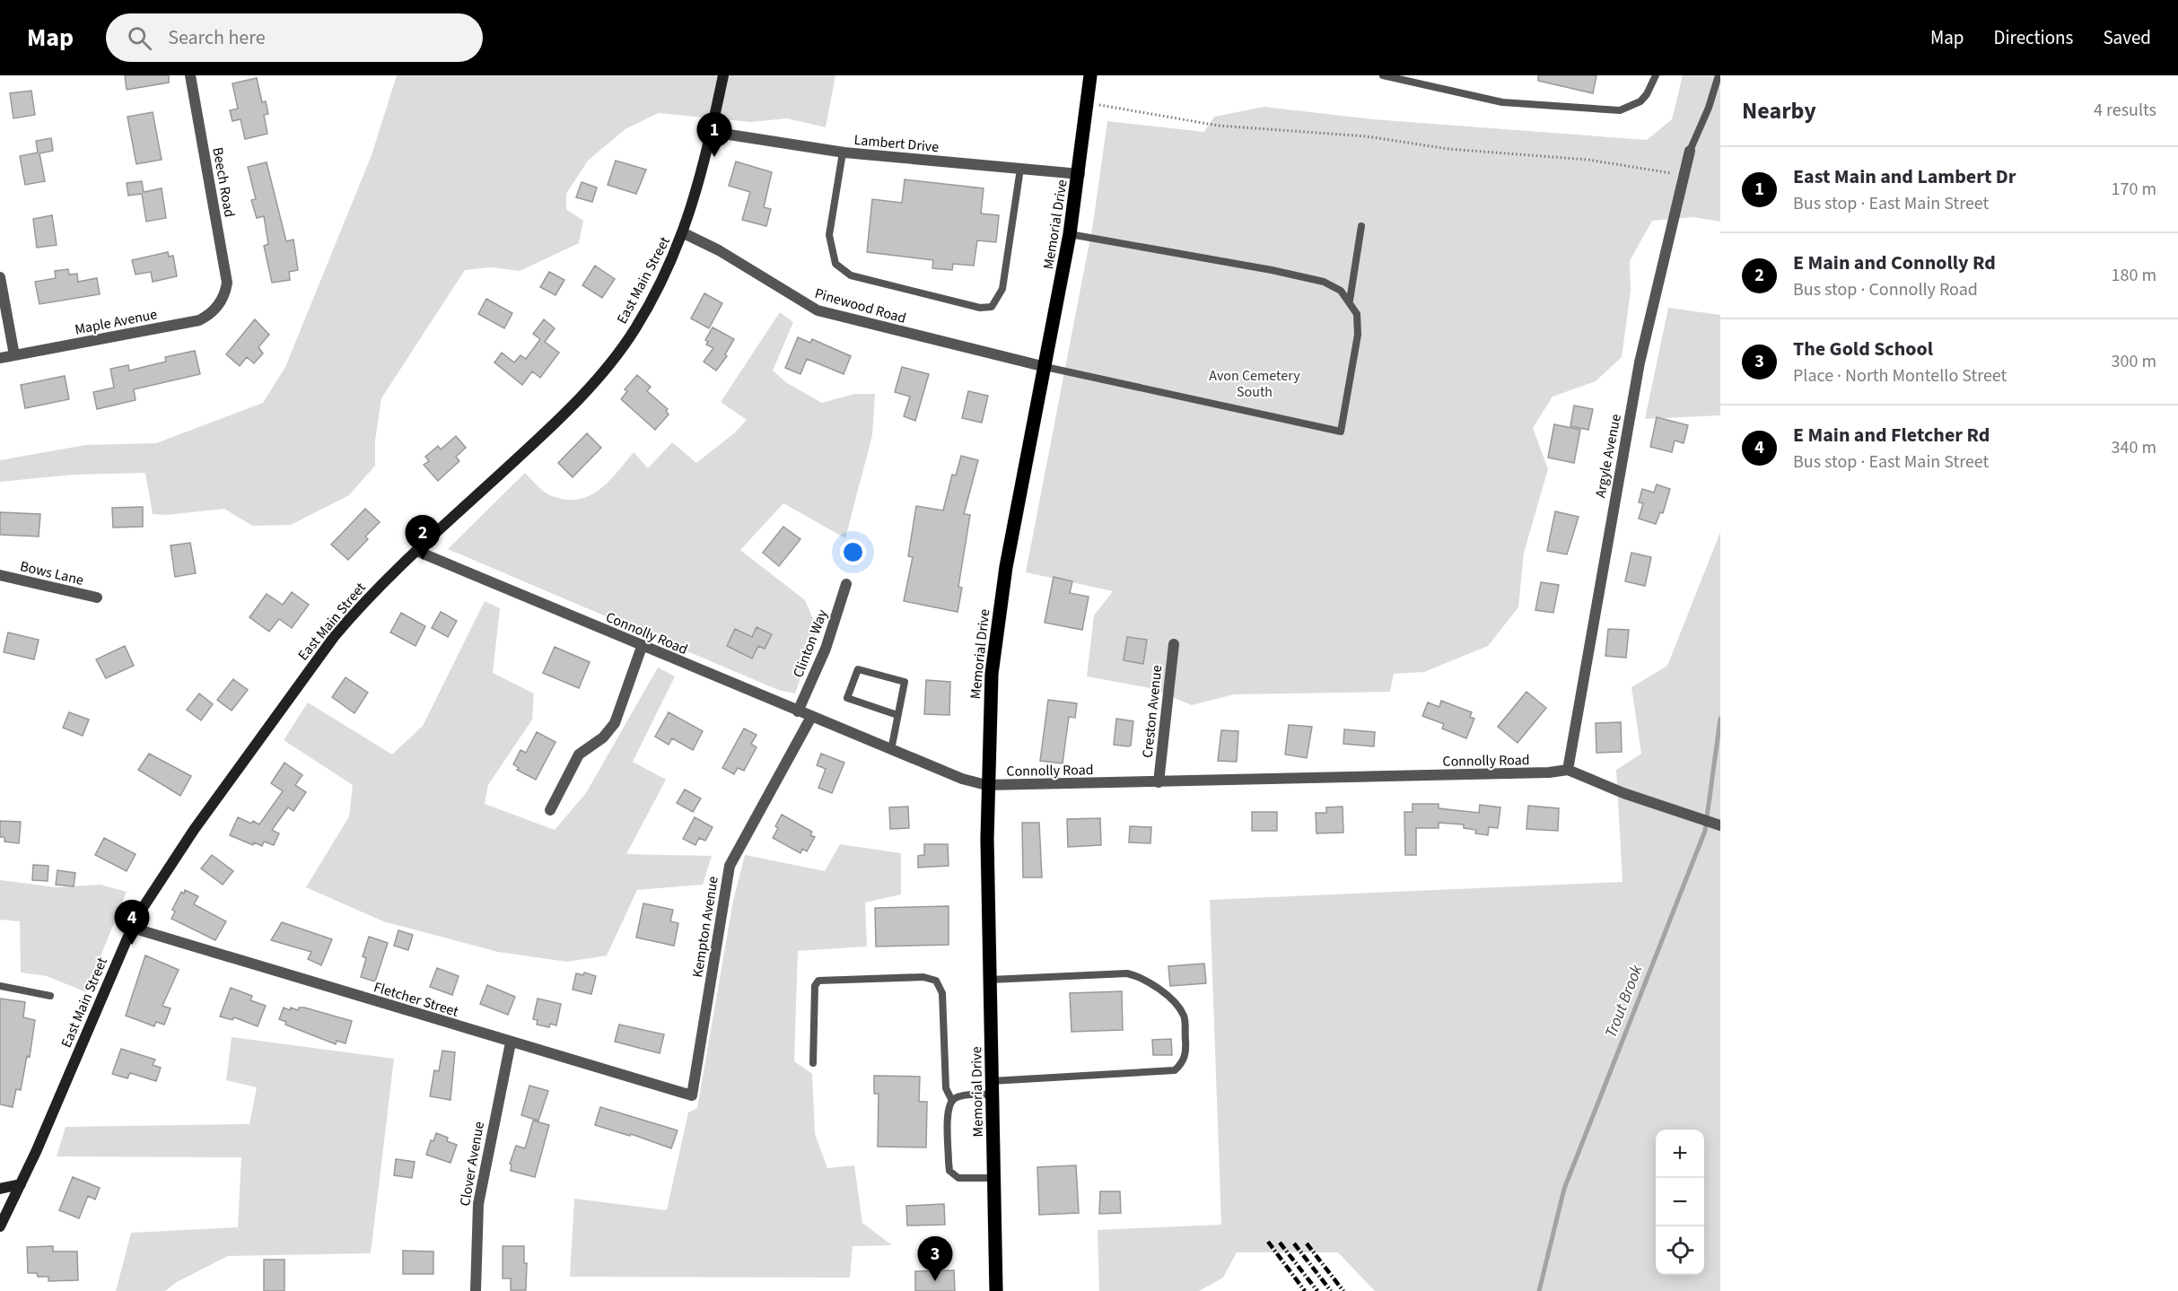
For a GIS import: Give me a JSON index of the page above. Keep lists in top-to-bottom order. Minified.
{"streets":{"main road":["Memorial Drive","East Main Street"],"street":["Lambert Drive","Beech Road","Pinewood Road","Maple Avenue","Argyle Avenue","Bows Lane","Connolly Road","Clinton Way","Creston Avenue","Kempton Avenue","Fletcher Street","Clover Avenue"]},"crossings":[["Lambert Drive","Memorial Drive"],["Lambert Drive","East Main Street"],["Beech Road","Maple Avenue"],["Memorial Drive","Pinewood Road"],["Memorial Drive","Connolly Road"],["East Main Street","Pinewood Road"],["East Main Street","Connolly Road"],["East Main Street","Fletcher Street"],["Argyle Avenue","Connolly Road"],["Connolly Road","Clinton Way"],["Connolly Road","Creston Avenue"],["Connolly Road","Kempton Avenue"],["Kempton Avenue","Fletcher Street"],["Fletcher Street","Clover Avenue"]],"water":["Trout Brook"],"parks":["Avon Cemetery South"],"page":{"header":"Map","search":"Search here","nav":["Map","Directions","Saved"],"heading":["Nearby","4 results"],"pins":["1","2","4","3"],"list":[{"mark":"1","name":"East Main and Lambert Dr","note":"Bus stop · East Main Street","value":"170 m"},{"mark":"2","name":"E Main and Connolly Rd","note":"Bus stop · Connolly Road","value":"180 m"},{"mark":"3","name":"The Gold School","note":"Place · North Montello Street","value":"300 m"},{"mark":"4","name":"E Main and Fletcher Rd","note":"Bus stop · East Main Street","value":"340 m"}],"map_buttons":["+","−"]}}
